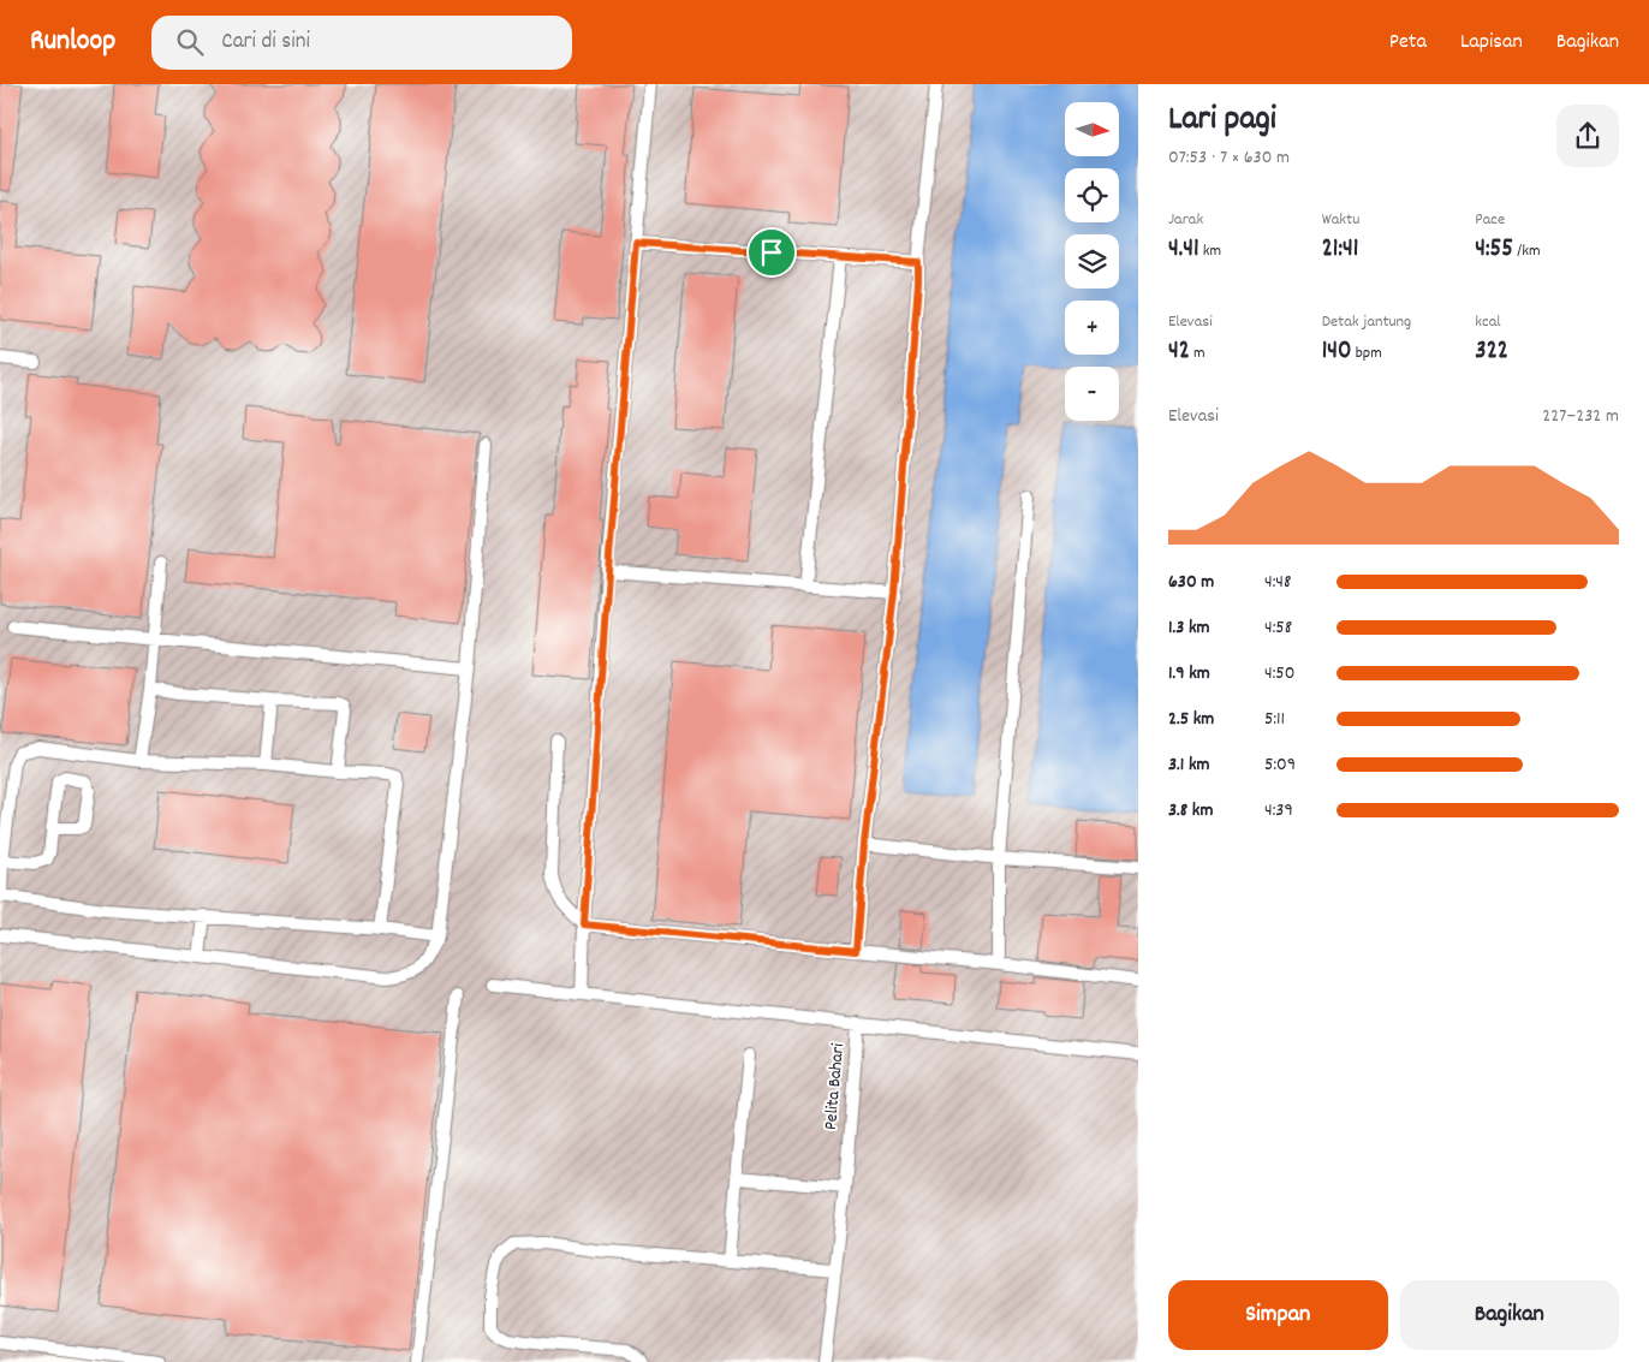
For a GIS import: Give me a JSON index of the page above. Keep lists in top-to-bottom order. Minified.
{"streets":{"lane":["Pelita Bahari"]},"north":"right","page":{"header":"Runloop","search":"Cari di sini","nav":["Peta","Lapisan","Bagikan"],"heading":["Lari pagi","07:53 · 7 × 630 m"],"map_buttons":["+","−"],"stats":[["Jarak","4.41 km"],["Waktu","21:41"],["Pace","4:55 /km"],["Elevasi","42 m"],["Detak jantung","140 bpm"],["kcal","322"]],"chart":["Elevasi","227–232 m"],"list":[{"name":"630 m","note":"4:48"},{"name":"1.3 km","note":"4:58"},{"name":"1.9 km","note":"4:50"},{"name":"2.5 km","note":"5:11"},{"name":"3.1 km","note":"5:09"},{"name":"3.8 km","note":"4:39"}],"buttons":["Simpan","Bagikan"]}}
